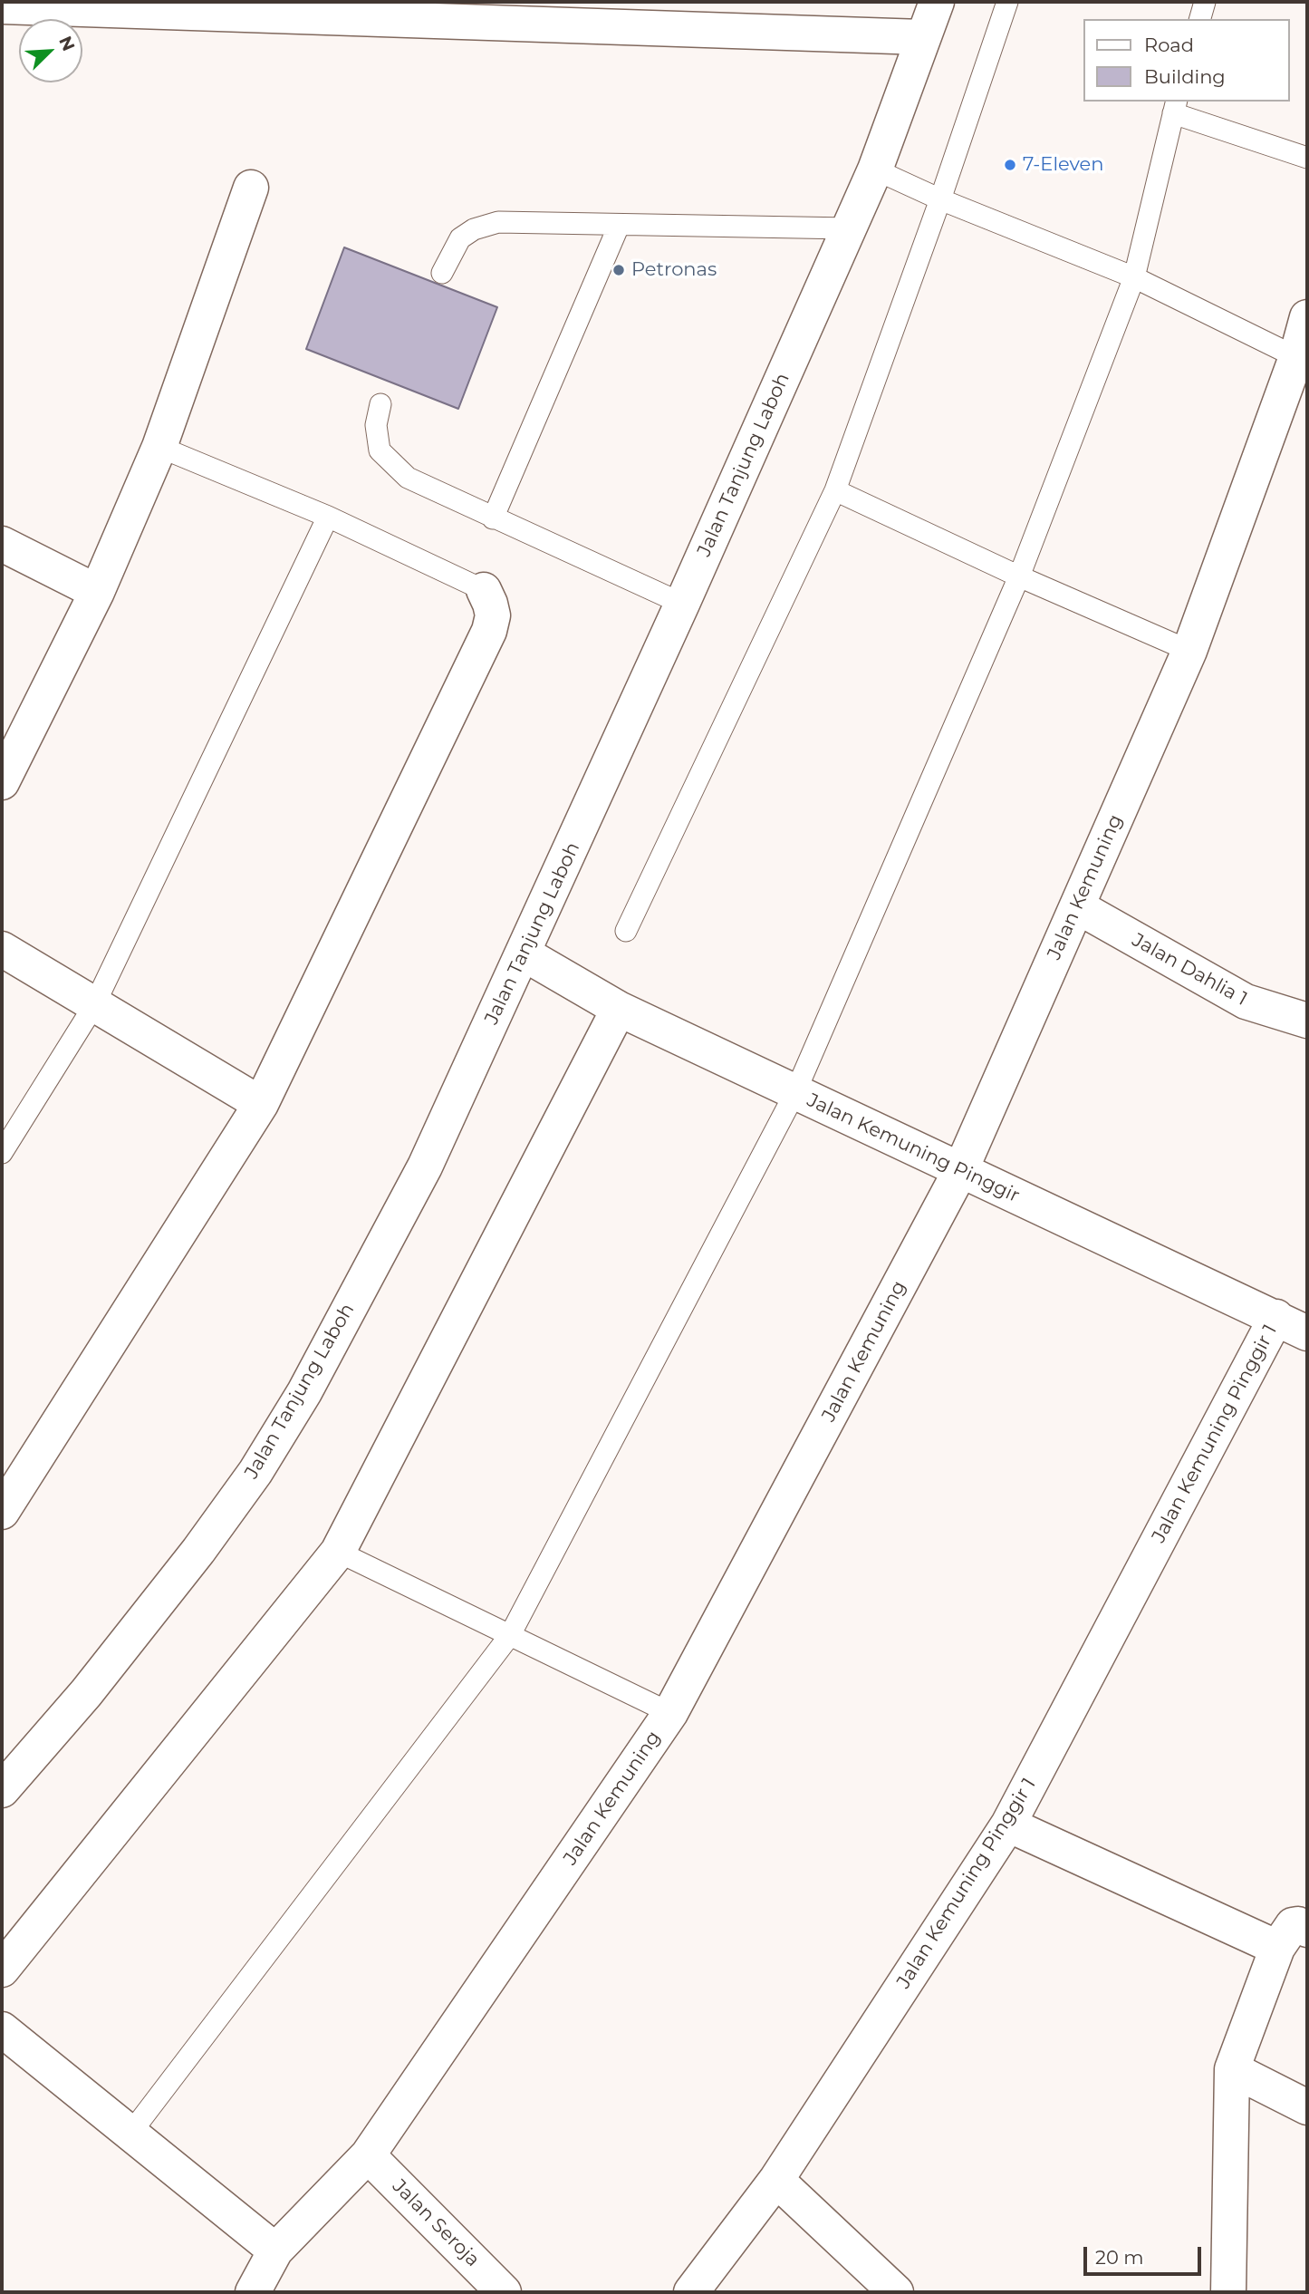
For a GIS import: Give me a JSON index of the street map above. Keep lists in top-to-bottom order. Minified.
{"streets":{"main road":["Jalan Tanjung Laboh","Jalan Kemuning","Jalan Dahlia 1","Jalan Kemuning Pinggir","Jalan Kemuning Pinggir 1","Jalan Seroja"]},"crossings":[["Jalan Tanjung Laboh","Jalan Kemuning Pinggir"],["Jalan Kemuning","Jalan Dahlia 1"],["Jalan Kemuning","Jalan Kemuning Pinggir"],["Jalan Kemuning","Jalan Seroja"],["Jalan Kemuning Pinggir","Jalan Kemuning Pinggir 1"]],"places":["7-Eleven","Petronas"],"legend":["Road","Building"],"scale_bar":"20 m","north":"top right"}
